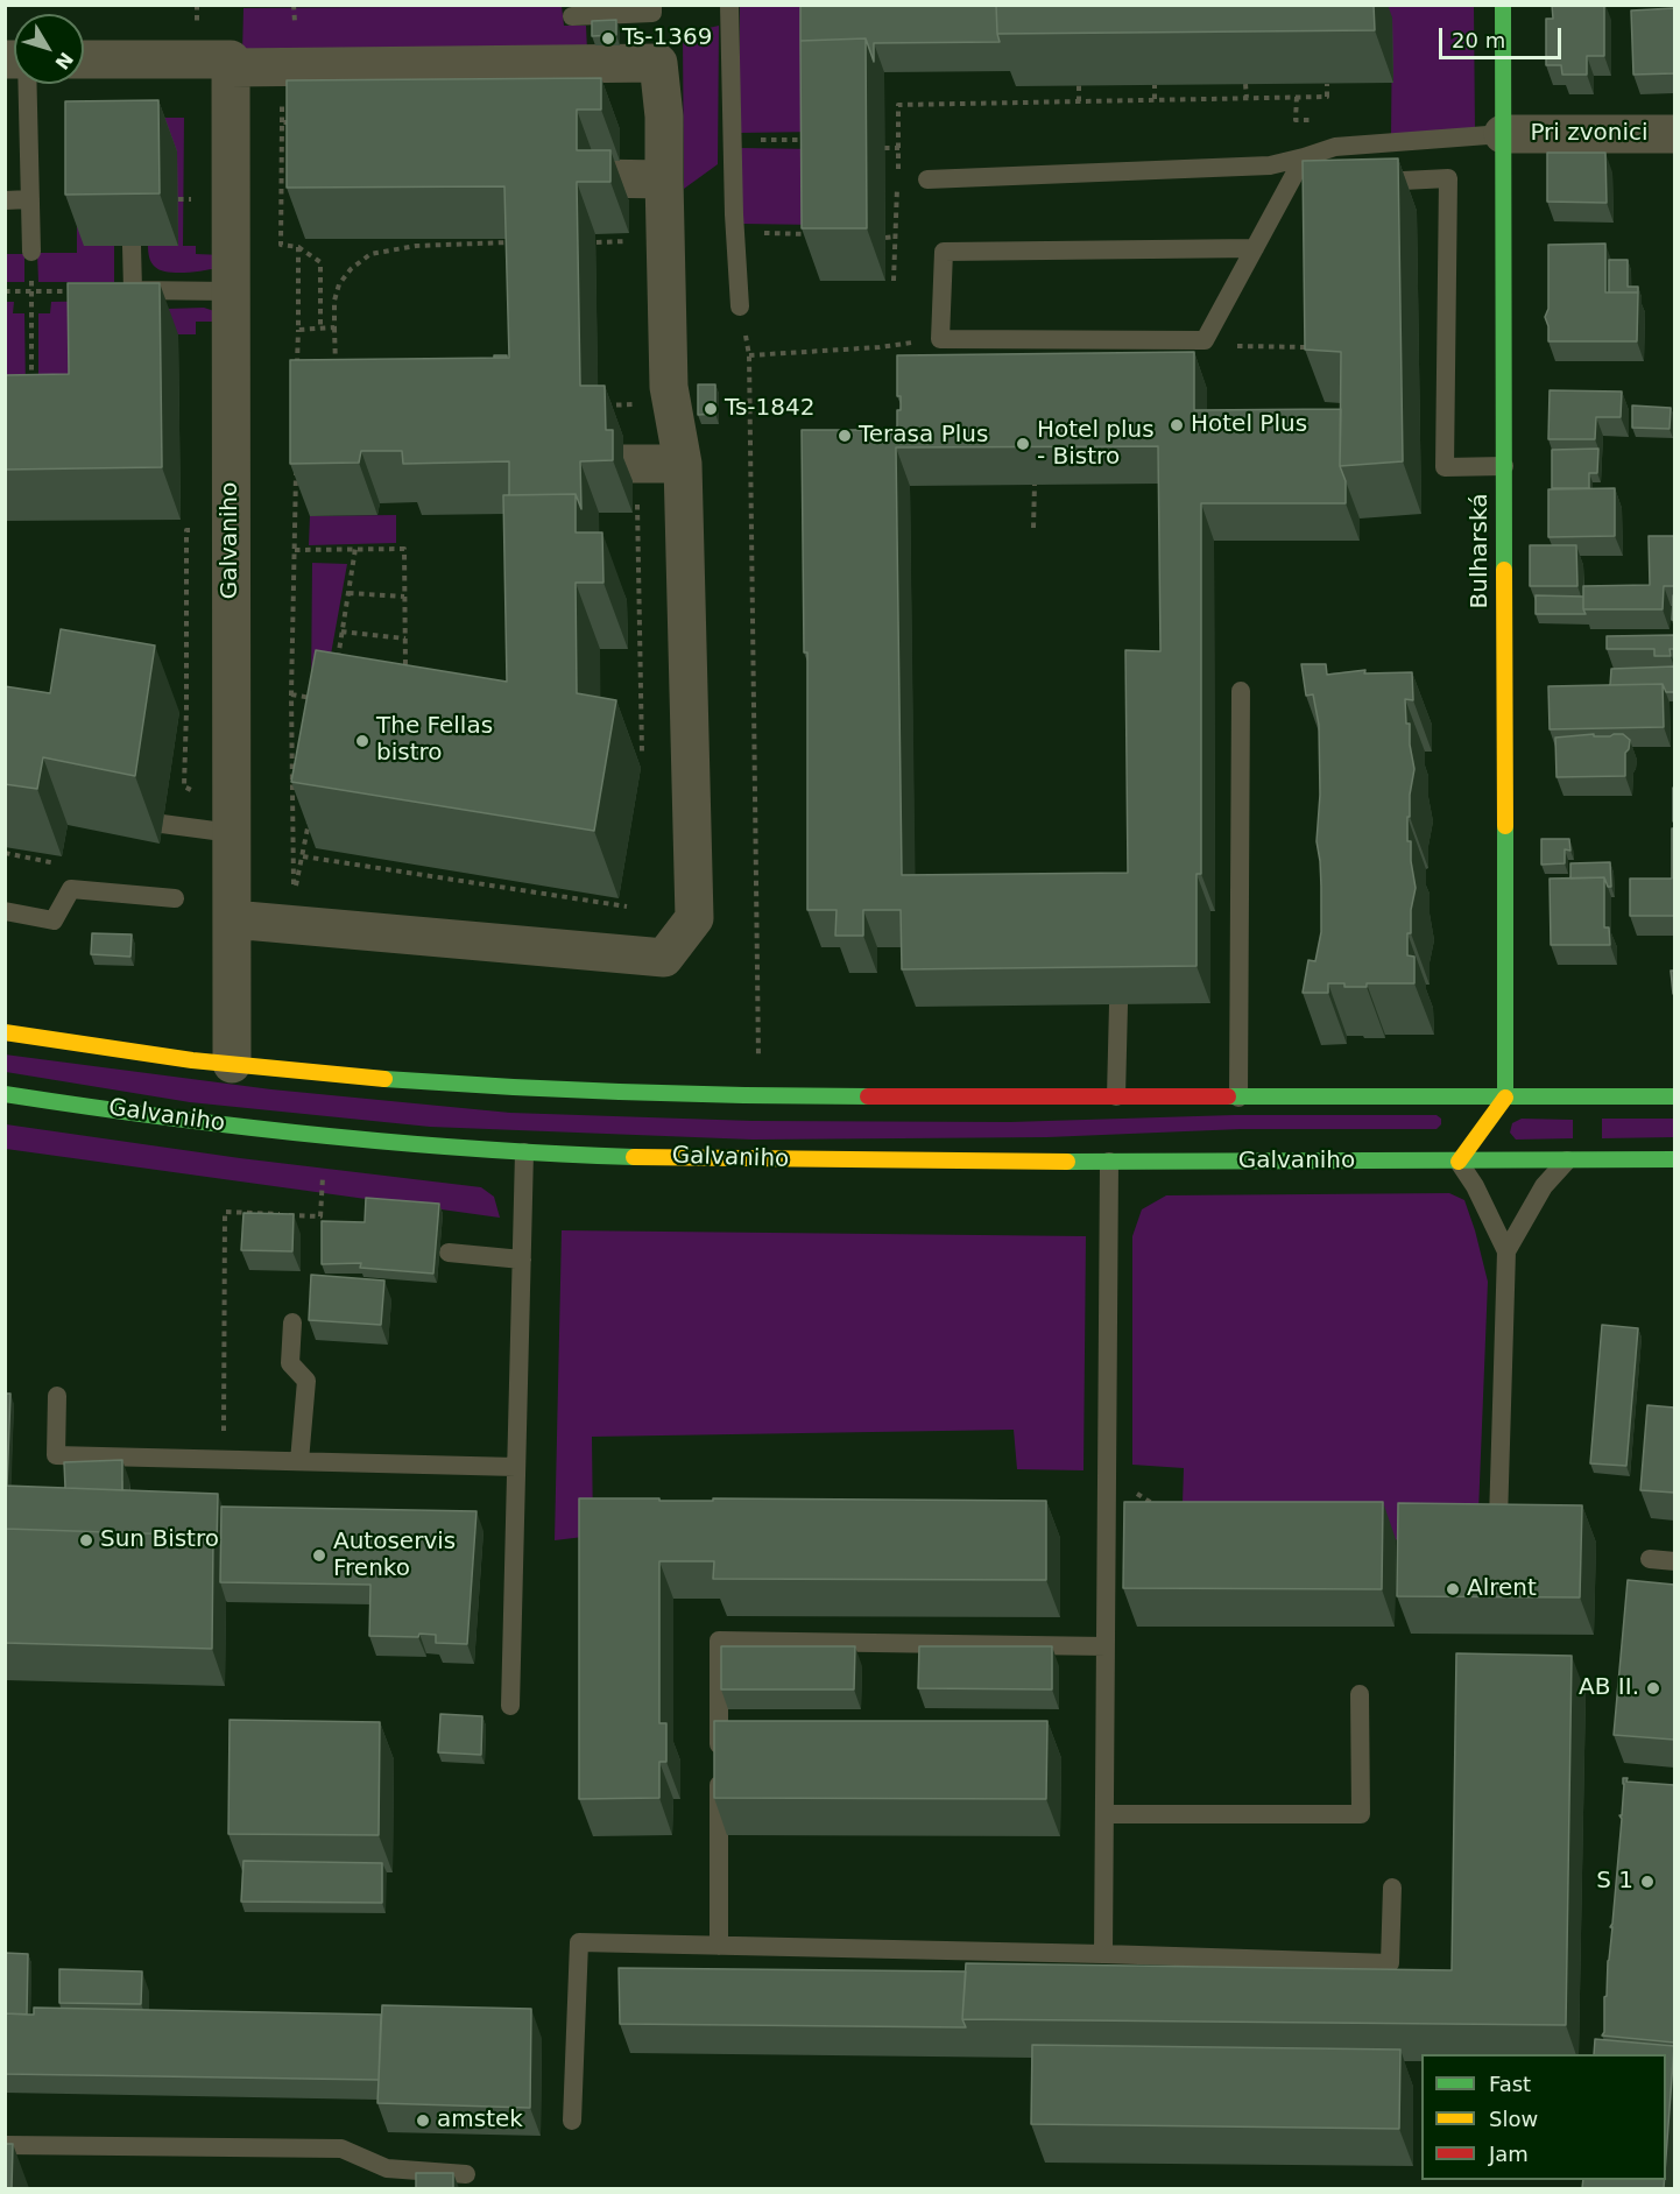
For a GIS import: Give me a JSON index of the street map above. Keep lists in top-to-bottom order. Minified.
{"streets":{"main road":["Galvaniho","Bulharská"],"street":["Pri zvonici"]},"crossings":[["Pri zvonici","Bulharská"]],"places":["Ts-1369","Ts-1842","Hotel Plus","Terasa Plus","Hotel plus - Bistro","The Fellas bistro","Sun Bistro","Autoservis Frenko","Alrent","AB II.","S 1","amstek"],"legend":["Fast","Slow","Jam"],"scale_bar":"20 m","north":"bottom right"}
